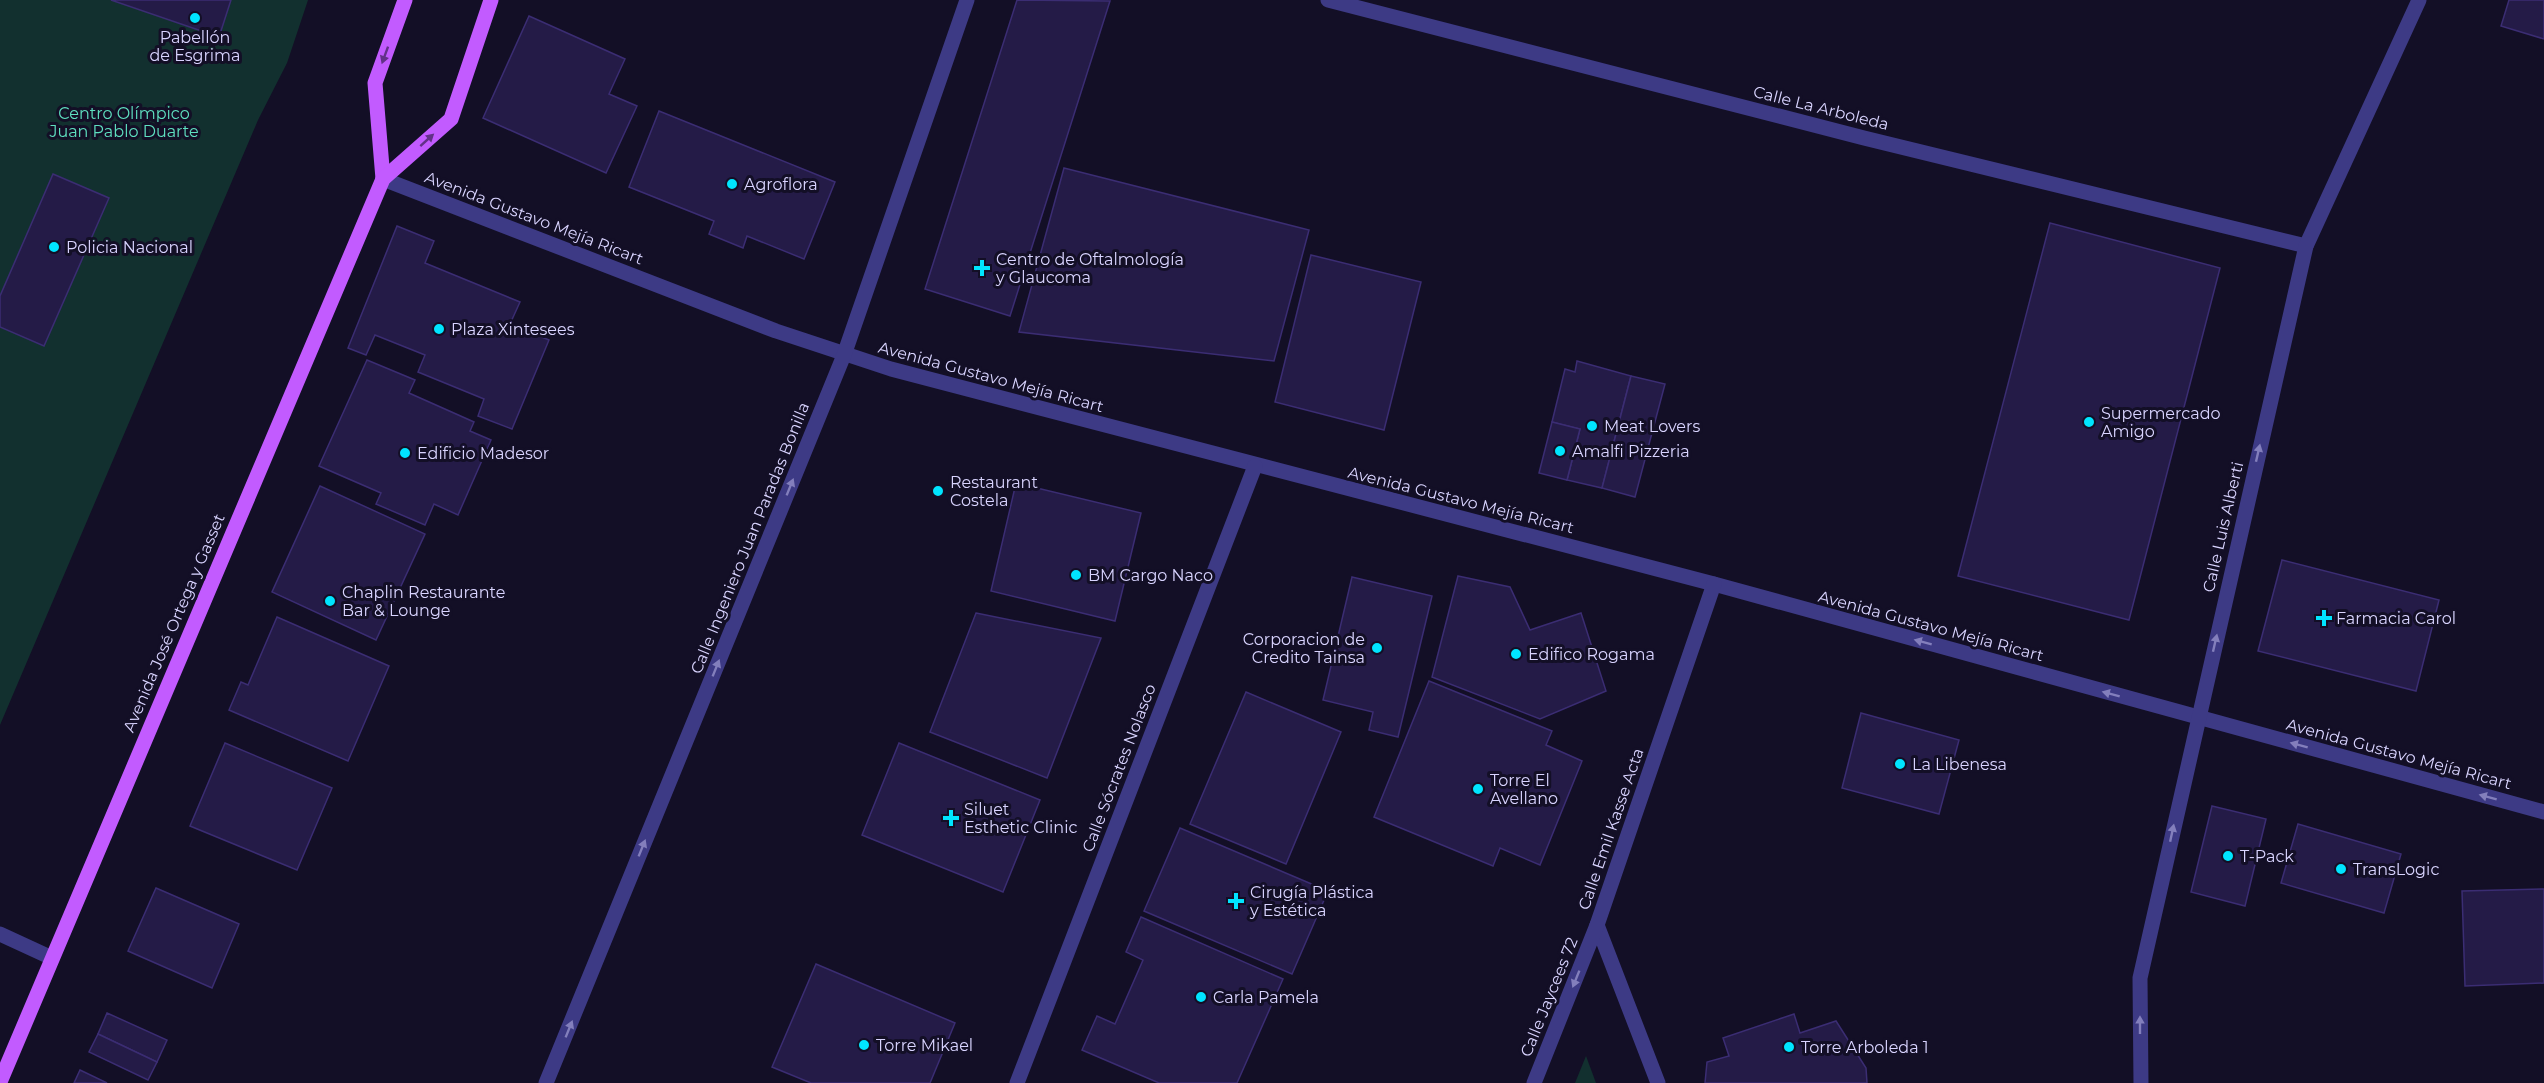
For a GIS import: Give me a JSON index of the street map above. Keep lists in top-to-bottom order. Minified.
{"streets":{"main road":["Avenida José Ortega y Gasset"],"street":["Calle La Arboleda","Avenida Gustavo Mejía Ricart","Calle Luis Alberti","Calle Ingeniero Juan Paradas Bonilla","Calle Sócrates Nolasco","Calle Emil Kasse Acta","Calle Jaycees 72"]},"crossings":[["Calle La Arboleda","Calle Luis Alberti"],["Avenida Gustavo Mejía Ricart","Calle Luis Alberti"],["Avenida Gustavo Mejía Ricart","Calle Ingeniero Juan Paradas Bonilla"],["Avenida Gustavo Mejía Ricart","Avenida José Ortega y Gasset"],["Avenida Gustavo Mejía Ricart","Calle Sócrates Nolasco"],["Avenida Gustavo Mejía Ricart","Calle Emil Kasse Acta"],["Calle Emil Kasse Acta","Calle Jaycees 72"]],"one_way":["Avenida Gustavo Mejía Ricart","Calle Luis Alberti","Calle Ingeniero Juan Paradas Bonilla","Calle Jaycees 72"],"parks":["Centro Olímpico Juan Pablo Duarte"],"places":{"other":["Pabellón de Esgrima","Agroflora","Policia Nacional","Plaza Xintesees","Supermercado Amigo","Meat Lovers","Amalfi Pizzeria","Edificio Madesor","Restaurant Costela","BM Cargo Naco","Chaplin Restaurante Bar & Lounge","Corporacion de Credito Tainsa","Edifico Rogama","La Libenesa","Torre El Avellano","T-Pack","TransLogic","Carla Pamela","Torre Mikael","Torre Arboleda 1"],"health":["Centro de Oftalmología y Glaucoma","Farmacia Carol","Siluet Esthetic Clinic","Cirugía Plástica y Estética"]}}
